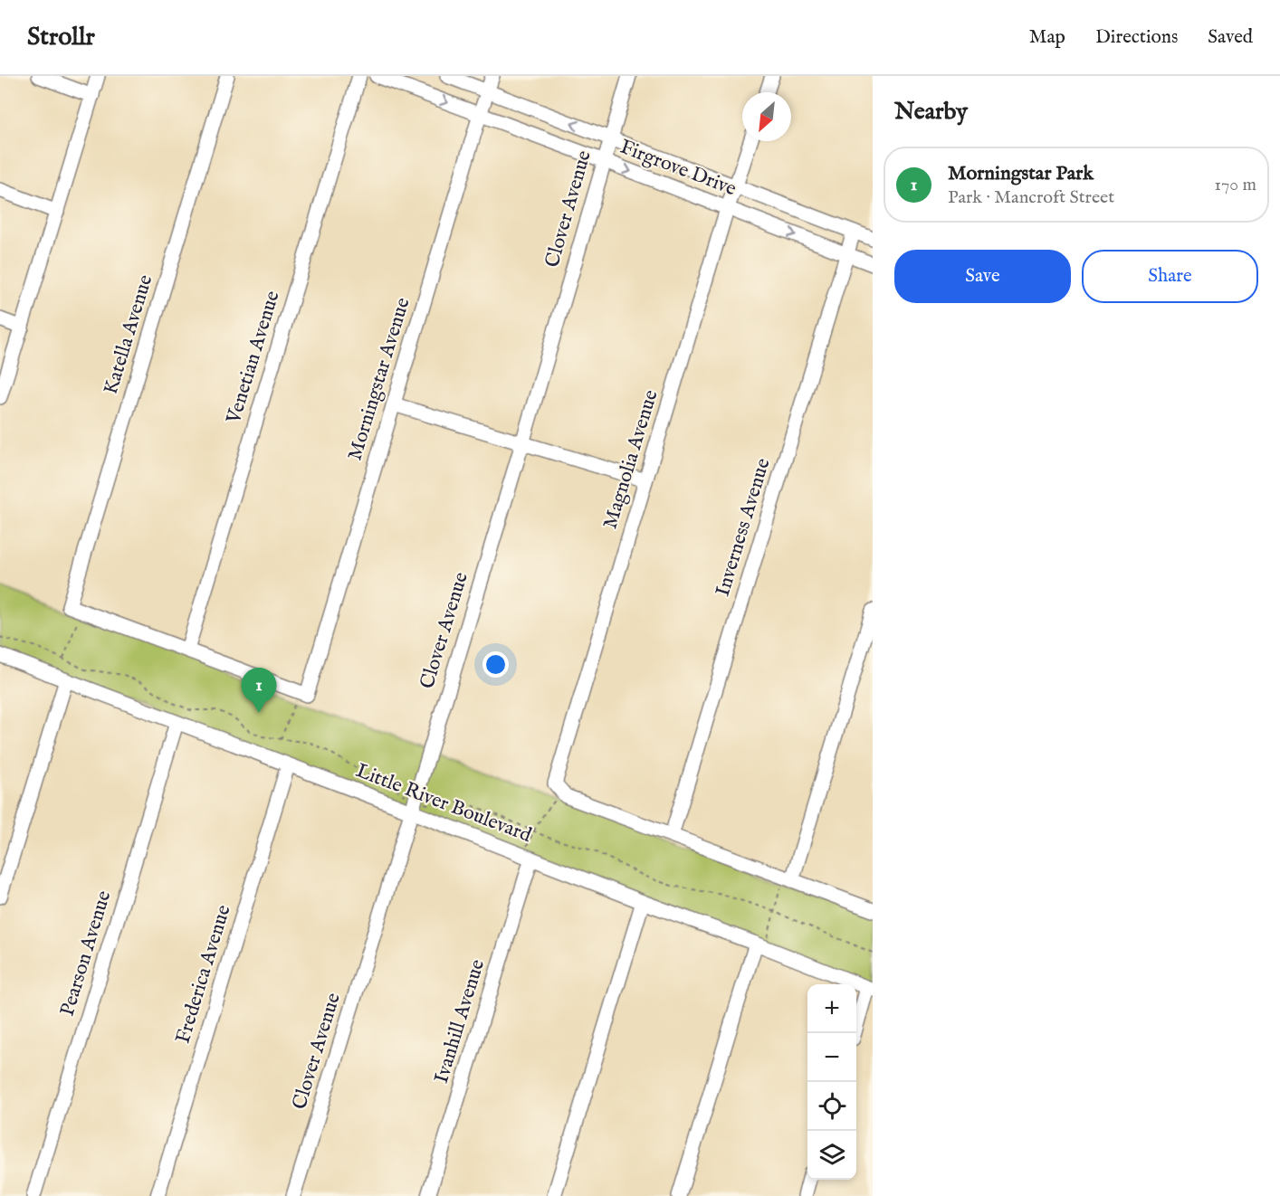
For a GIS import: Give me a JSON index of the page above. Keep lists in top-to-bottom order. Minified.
{"streets":{"street":["Firgrove Drive","Clover Avenue","Katella Avenue","Venetian Avenue","Morningstar Avenue","Magnolia Avenue","Inverness Avenue","Little River Boulevard","Pearson Avenue","Frederica Avenue","Ivanhill Avenue"]},"crossings":[["Firgrove Drive","Clover Avenue"],["Firgrove Drive","Morningstar Avenue"],["Firgrove Drive","Magnolia Avenue"],["Firgrove Drive","Inverness Avenue"],["Clover Avenue","Little River Boulevard"],["Katella Avenue","Venetian Avenue"],["Little River Boulevard","Pearson Avenue"],["Little River Boulevard","Frederica Avenue"],["Little River Boulevard","Ivanhill Avenue"]],"north":"bottom left","page":{"header":"Strollr","nav":["Map","Directions","Saved"],"heading":"Nearby","list":[{"mark":"1","name":"Morningstar Park","note":"Park · Mancroft Street","value":"170 m"}],"buttons":["Save","Share"],"pins":"1","map_buttons":["+","−"]}}
